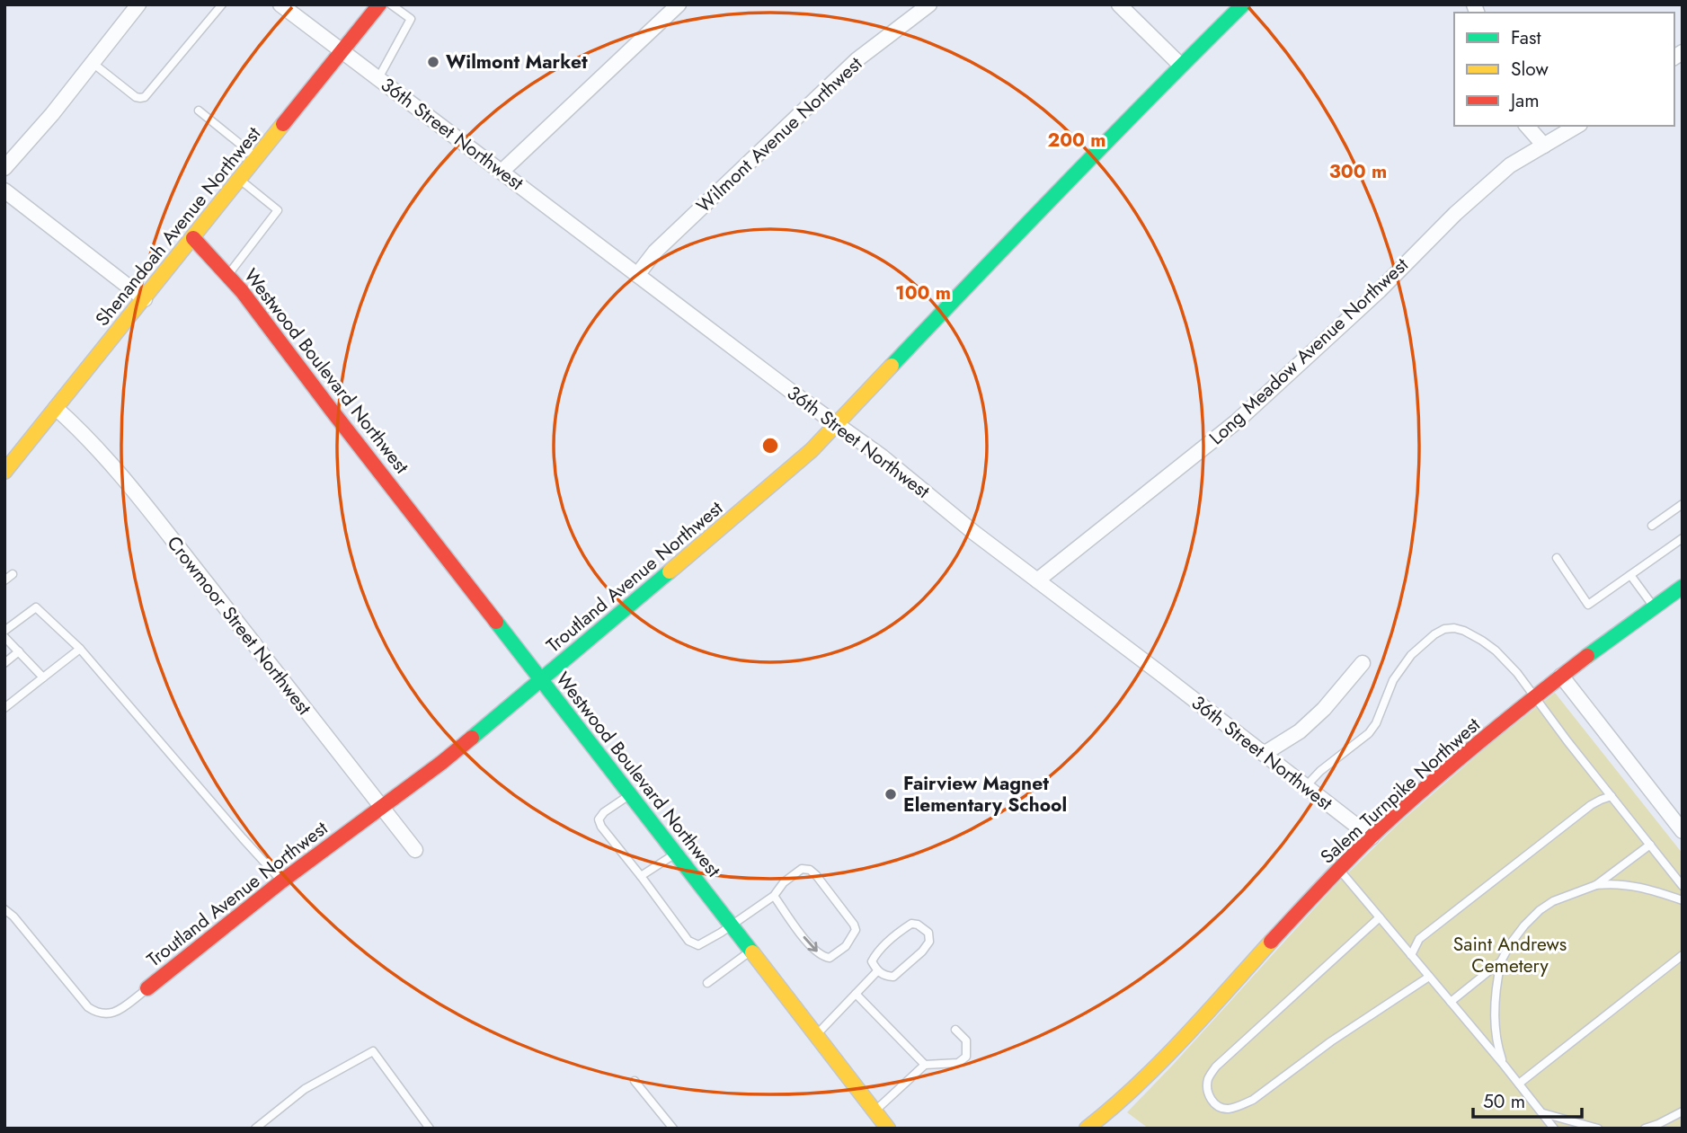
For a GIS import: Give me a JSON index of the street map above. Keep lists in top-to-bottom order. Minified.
{"streets":{"street":["36th Street Northwest","Wilmont Avenue Northwest","Shenandoah Avenue Northwest","Long Meadow Avenue Northwest","Westwood Boulevard Northwest","Troutland Avenue Northwest","Crowmoor Street Northwest","Salem Turnpike Northwest"]},"crossings":[["36th Street Northwest","Wilmont Avenue Northwest"],["36th Street Northwest","Shenandoah Avenue Northwest"],["36th Street Northwest","Long Meadow Avenue Northwest"],["36th Street Northwest","Troutland Avenue Northwest"],["36th Street Northwest","Salem Turnpike Northwest"],["Shenandoah Avenue Northwest","Westwood Boulevard Northwest"],["Shenandoah Avenue Northwest","Crowmoor Street Northwest"],["Westwood Boulevard Northwest","Troutland Avenue Northwest"],["Troutland Avenue Northwest","Crowmoor Street Northwest"]],"parks":["Saint Andrews Cemetery"],"places":["Wilmont Market","Fairview Magnet Elementary School"],"legend":["Fast","Slow","Jam"],"scale_bar":"50 m","rings":["200 m","300 m","100 m"]}
